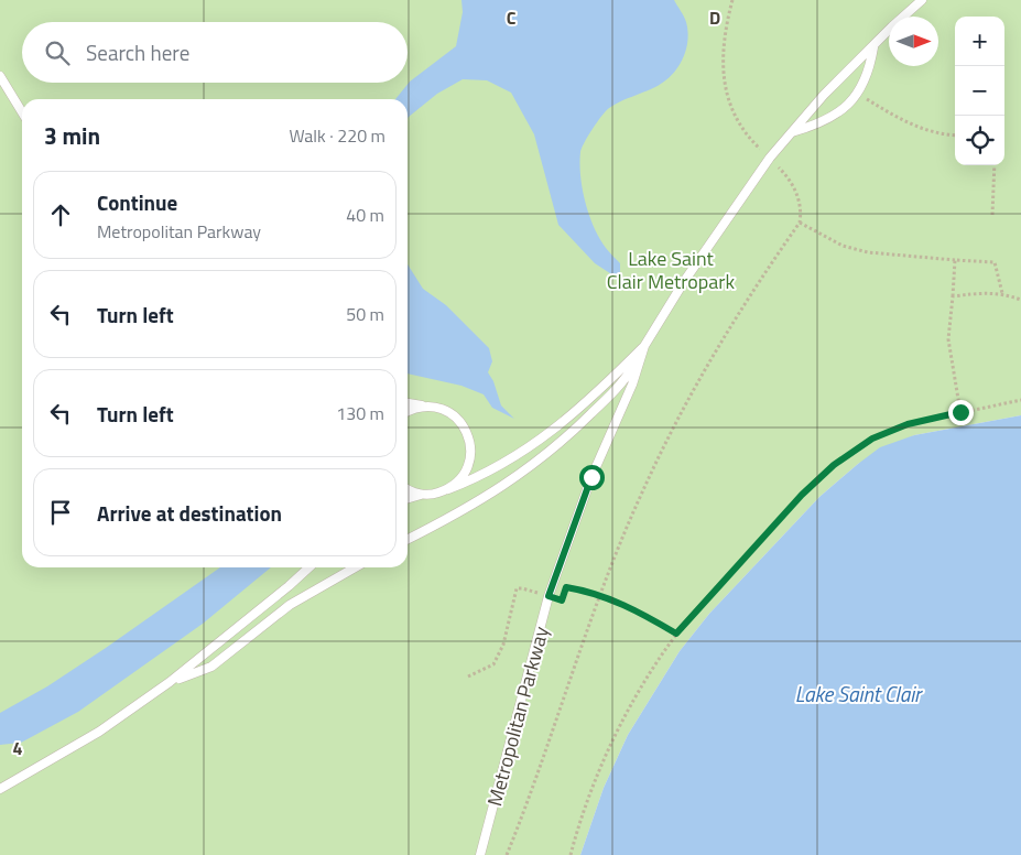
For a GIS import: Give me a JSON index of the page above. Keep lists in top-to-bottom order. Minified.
{"streets":{"lane":["Metropolitan Parkway"]},"water":["Lake Saint Clair"],"parks":["Lake Saint Clair Metropark"],"north":"right","page":{"map_buttons":["+","−"],"search":"Search here","heading":["3 min","Walk · 220 m"],"list":[["Continue","Metropolitan Parkway","40 m"],["Turn left","50 m"],["Turn left","130 m"],"Arrive at destination"]},"grid":{"columns":["C","D"],"rows":["4"]}}
